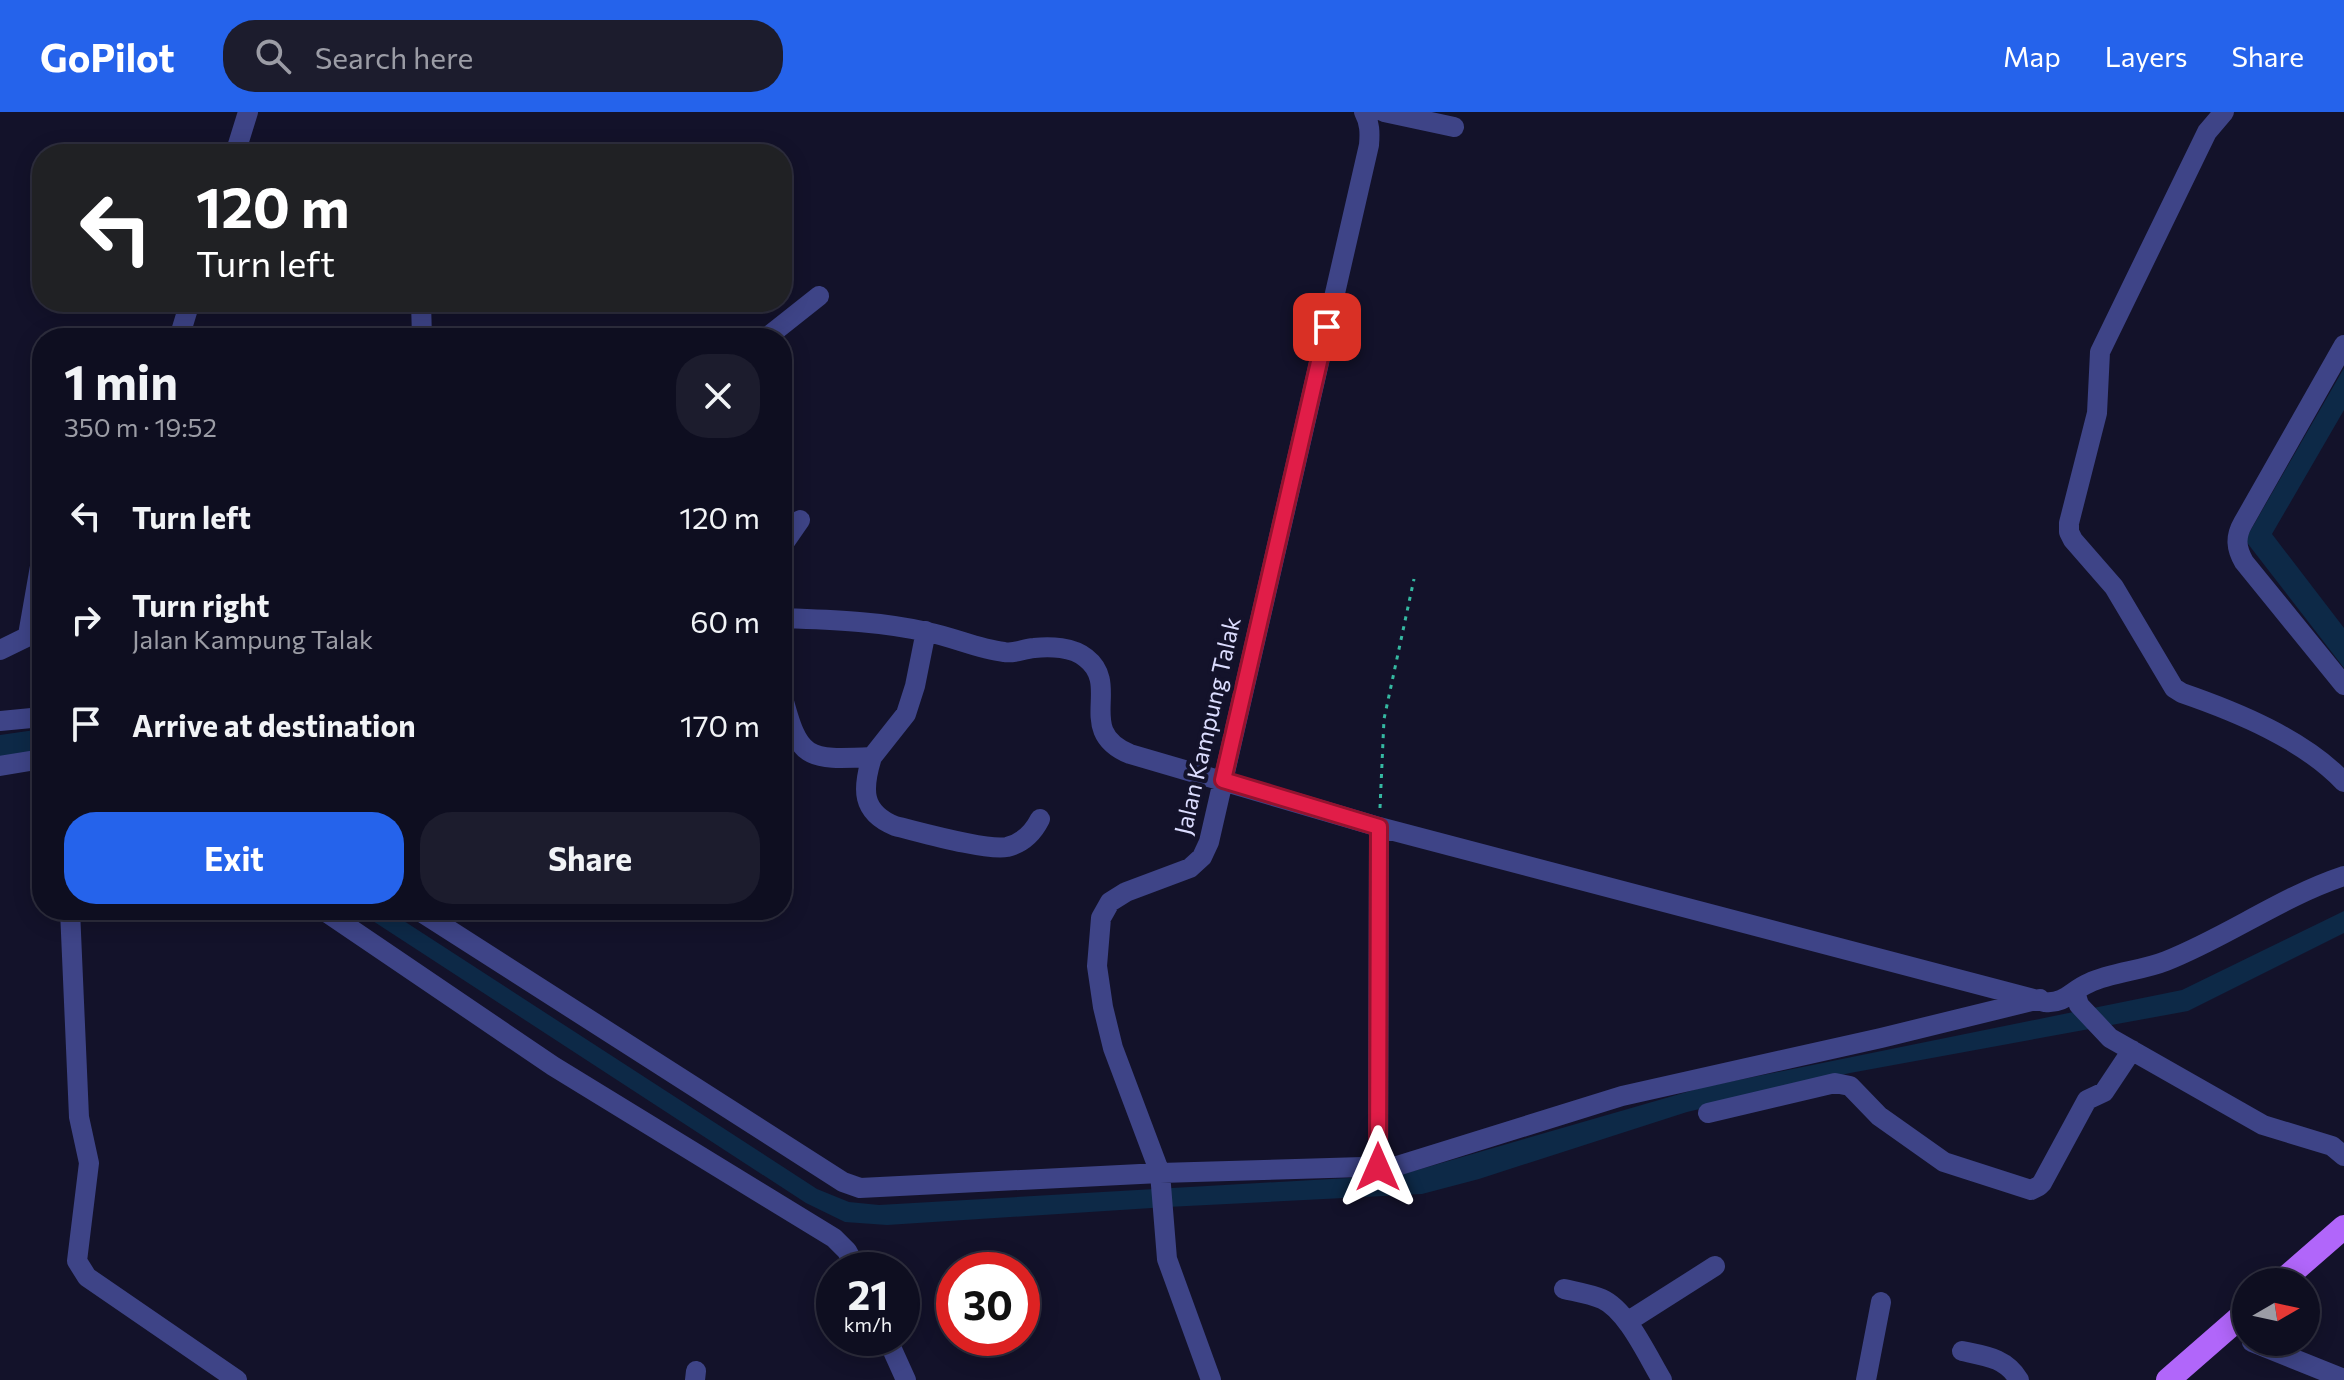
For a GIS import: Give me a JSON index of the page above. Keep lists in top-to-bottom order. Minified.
{"streets":{"street":["Jalan Kampung Talak"]},"north":"right","page":{"header":"GoPilot","search":"Search here","nav":["Map","Layers","Share"],"turn":["120 m","Turn left"],"heading":["1 min","350 m · 19:52"],"list":[{"name":"Turn left","value":"120 m"},{"name":"Turn right","note":"Jalan Kampung Talak","value":"60 m"},{"name":"Arrive at destination","value":"170 m"}],"buttons":["Exit","Share"],"speed":"21 km/h","limit":"30"}}
